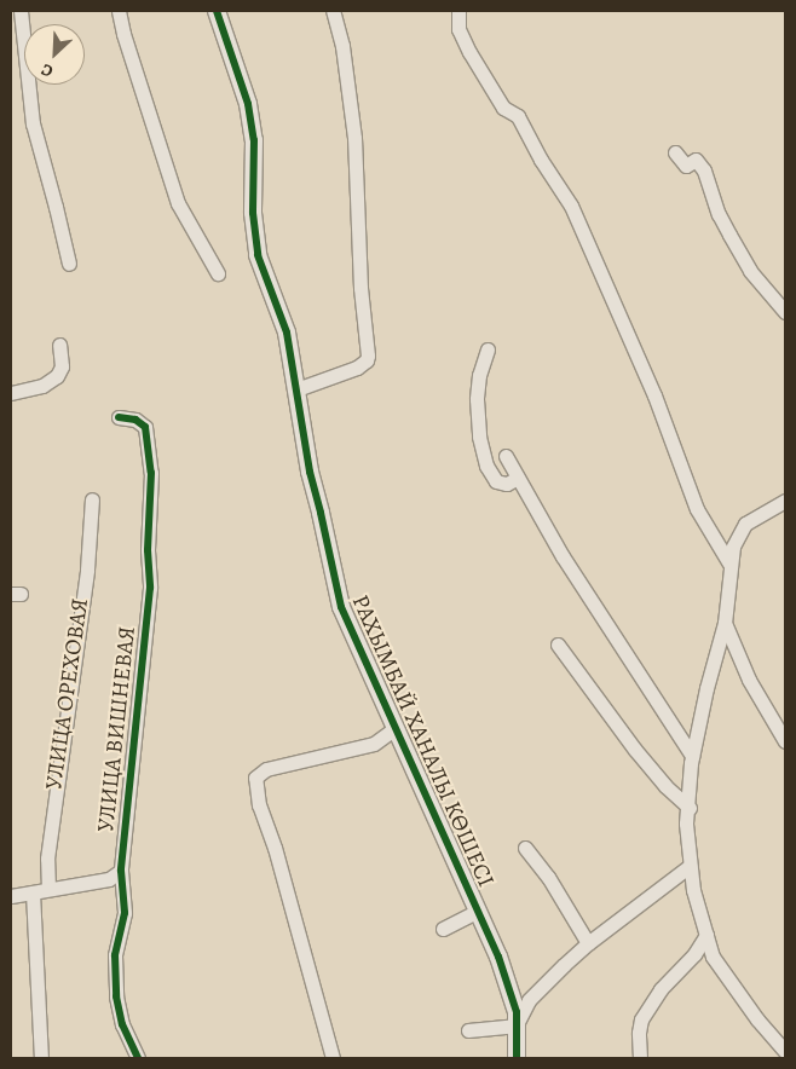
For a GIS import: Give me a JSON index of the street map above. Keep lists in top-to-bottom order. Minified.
{"streets":{"street":["УЛИЦА ОРЕХОВАЯ","УЛИЦА ВИШНЕВАЯ","РАХЫМБАЙ ХАНАЛЫ КӨШЕСІ"]},"north":"bottom left"}
